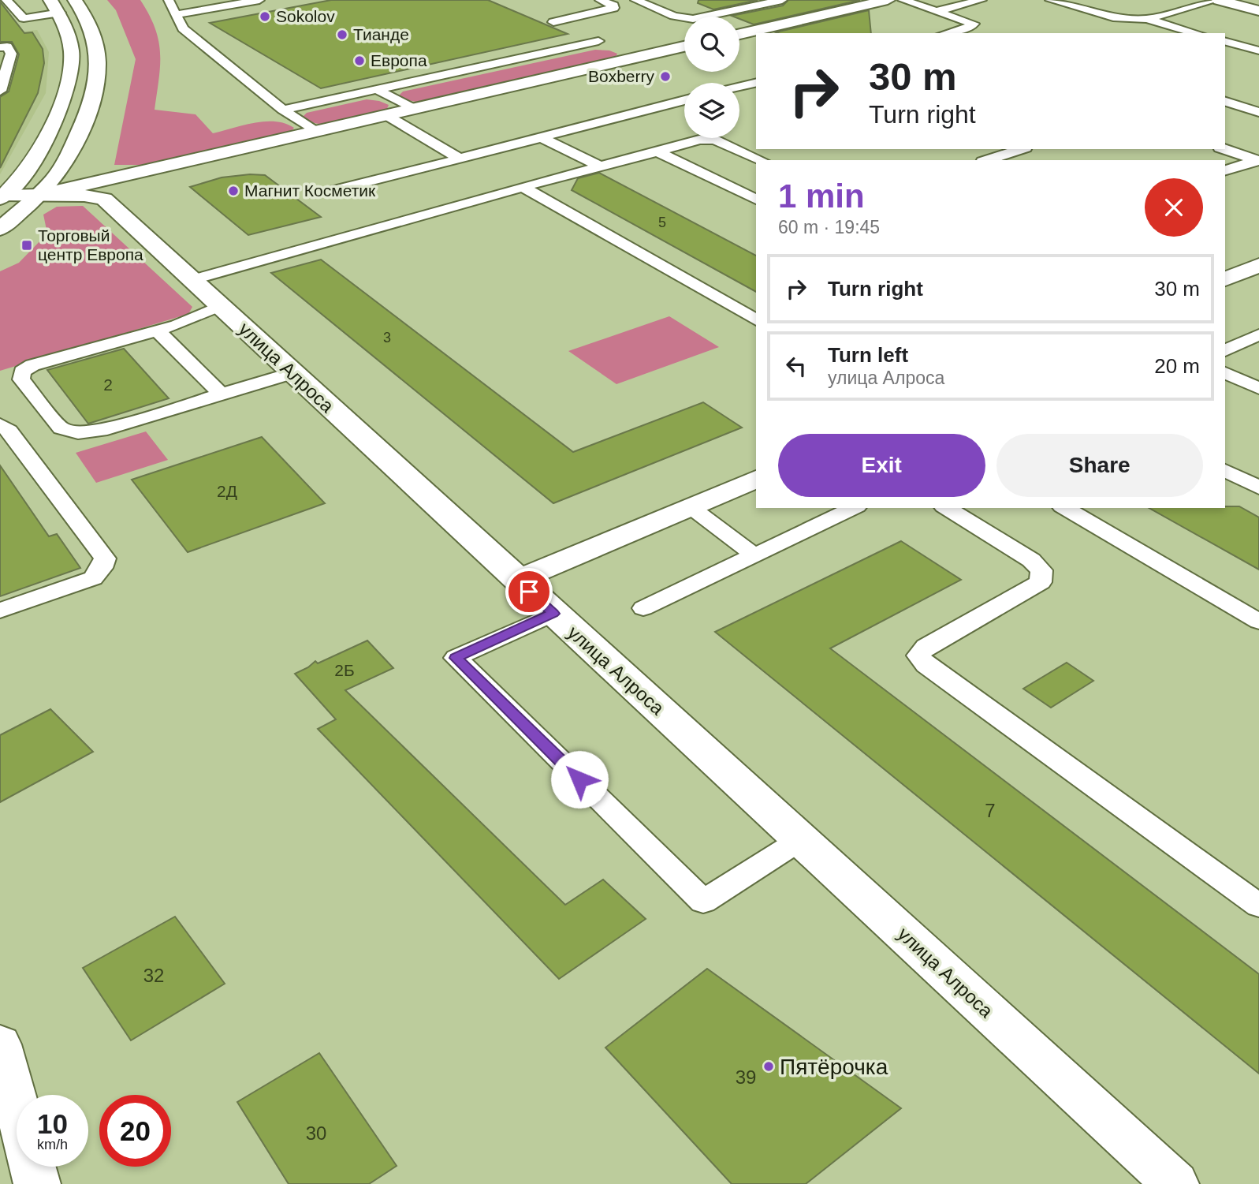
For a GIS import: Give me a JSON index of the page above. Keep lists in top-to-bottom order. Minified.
{"streets":{"street":["улица Алроса"]},"places":{"other":["Sokolov","Тианде","Европа","Boxberry","Магнит Косметик","Пятёрочка"],"transit":["Торговый центр Европа"]},"house_numbers":["5","3","2","2Д","2Б","7","32","39","30"],"page":{"turn":["30 m","Turn right"],"heading":["1 min","60 m · 19:45"],"list":[{"name":"Turn right","value":"30 m"},{"name":"Turn left","note":"улица Алроса","value":"20 m"}],"buttons":["Exit","Share"],"speed":"10 km/h","limit":"20"}}
